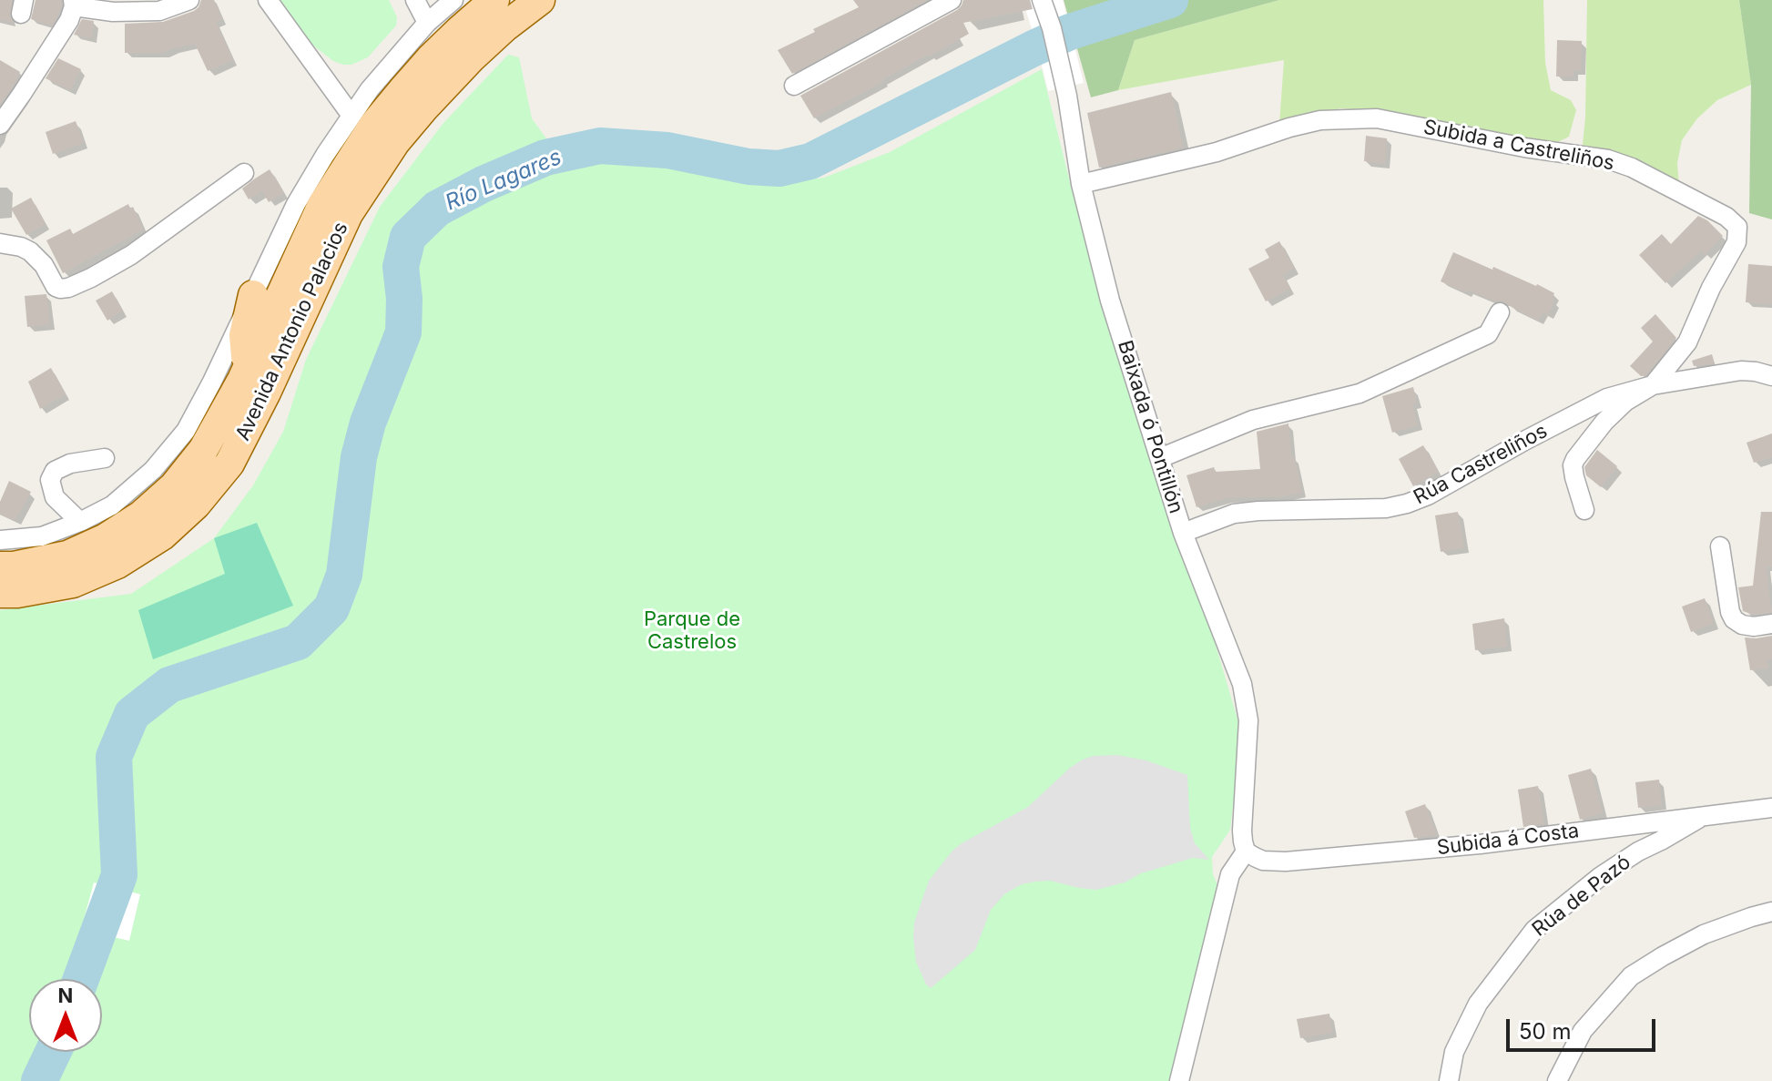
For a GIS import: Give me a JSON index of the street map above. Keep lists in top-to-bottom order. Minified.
{"streets":{"main road":["Avenida Antonio Palacios"],"street":["Subida a Castreliños","Baixada ó Pontillón","Rúa Castreliños","Subida á Costa","Rúa de Pazó"]},"crossings":[["Subida a Castreliños","Baixada ó Pontillón"],["Subida a Castreliños","Rúa Castreliños"],["Baixada ó Pontillón","Rúa Castreliños"],["Baixada ó Pontillón","Subida á Costa"],["Subida á Costa","Rúa de Pazó"]],"water":["Río Lagares"],"parks":["Parque de Castrelos"],"scale_bar":"50 m","north":"top"}
